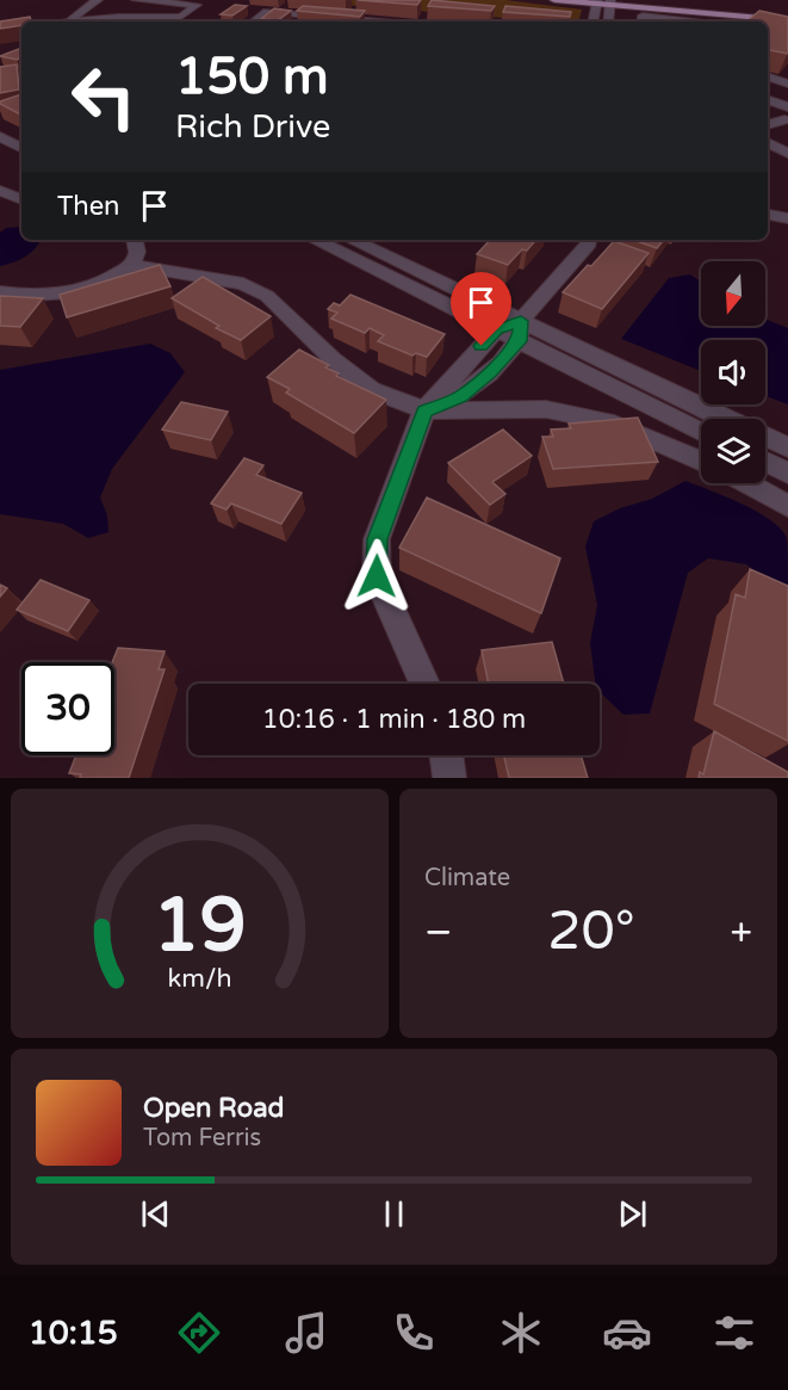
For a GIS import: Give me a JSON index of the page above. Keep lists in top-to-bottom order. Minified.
{"north":"bottom","page":{"turn":["150 m","Rich Drive"],"then":"Then","limit":"30","trip":"10:16 · 1 min · 180 m","tile":"Climate","heat":["−","20°","+"],"song":["Open Road","Tom Ferris"],"tabs":"10:15","gauge":["19","km/h"]}}
